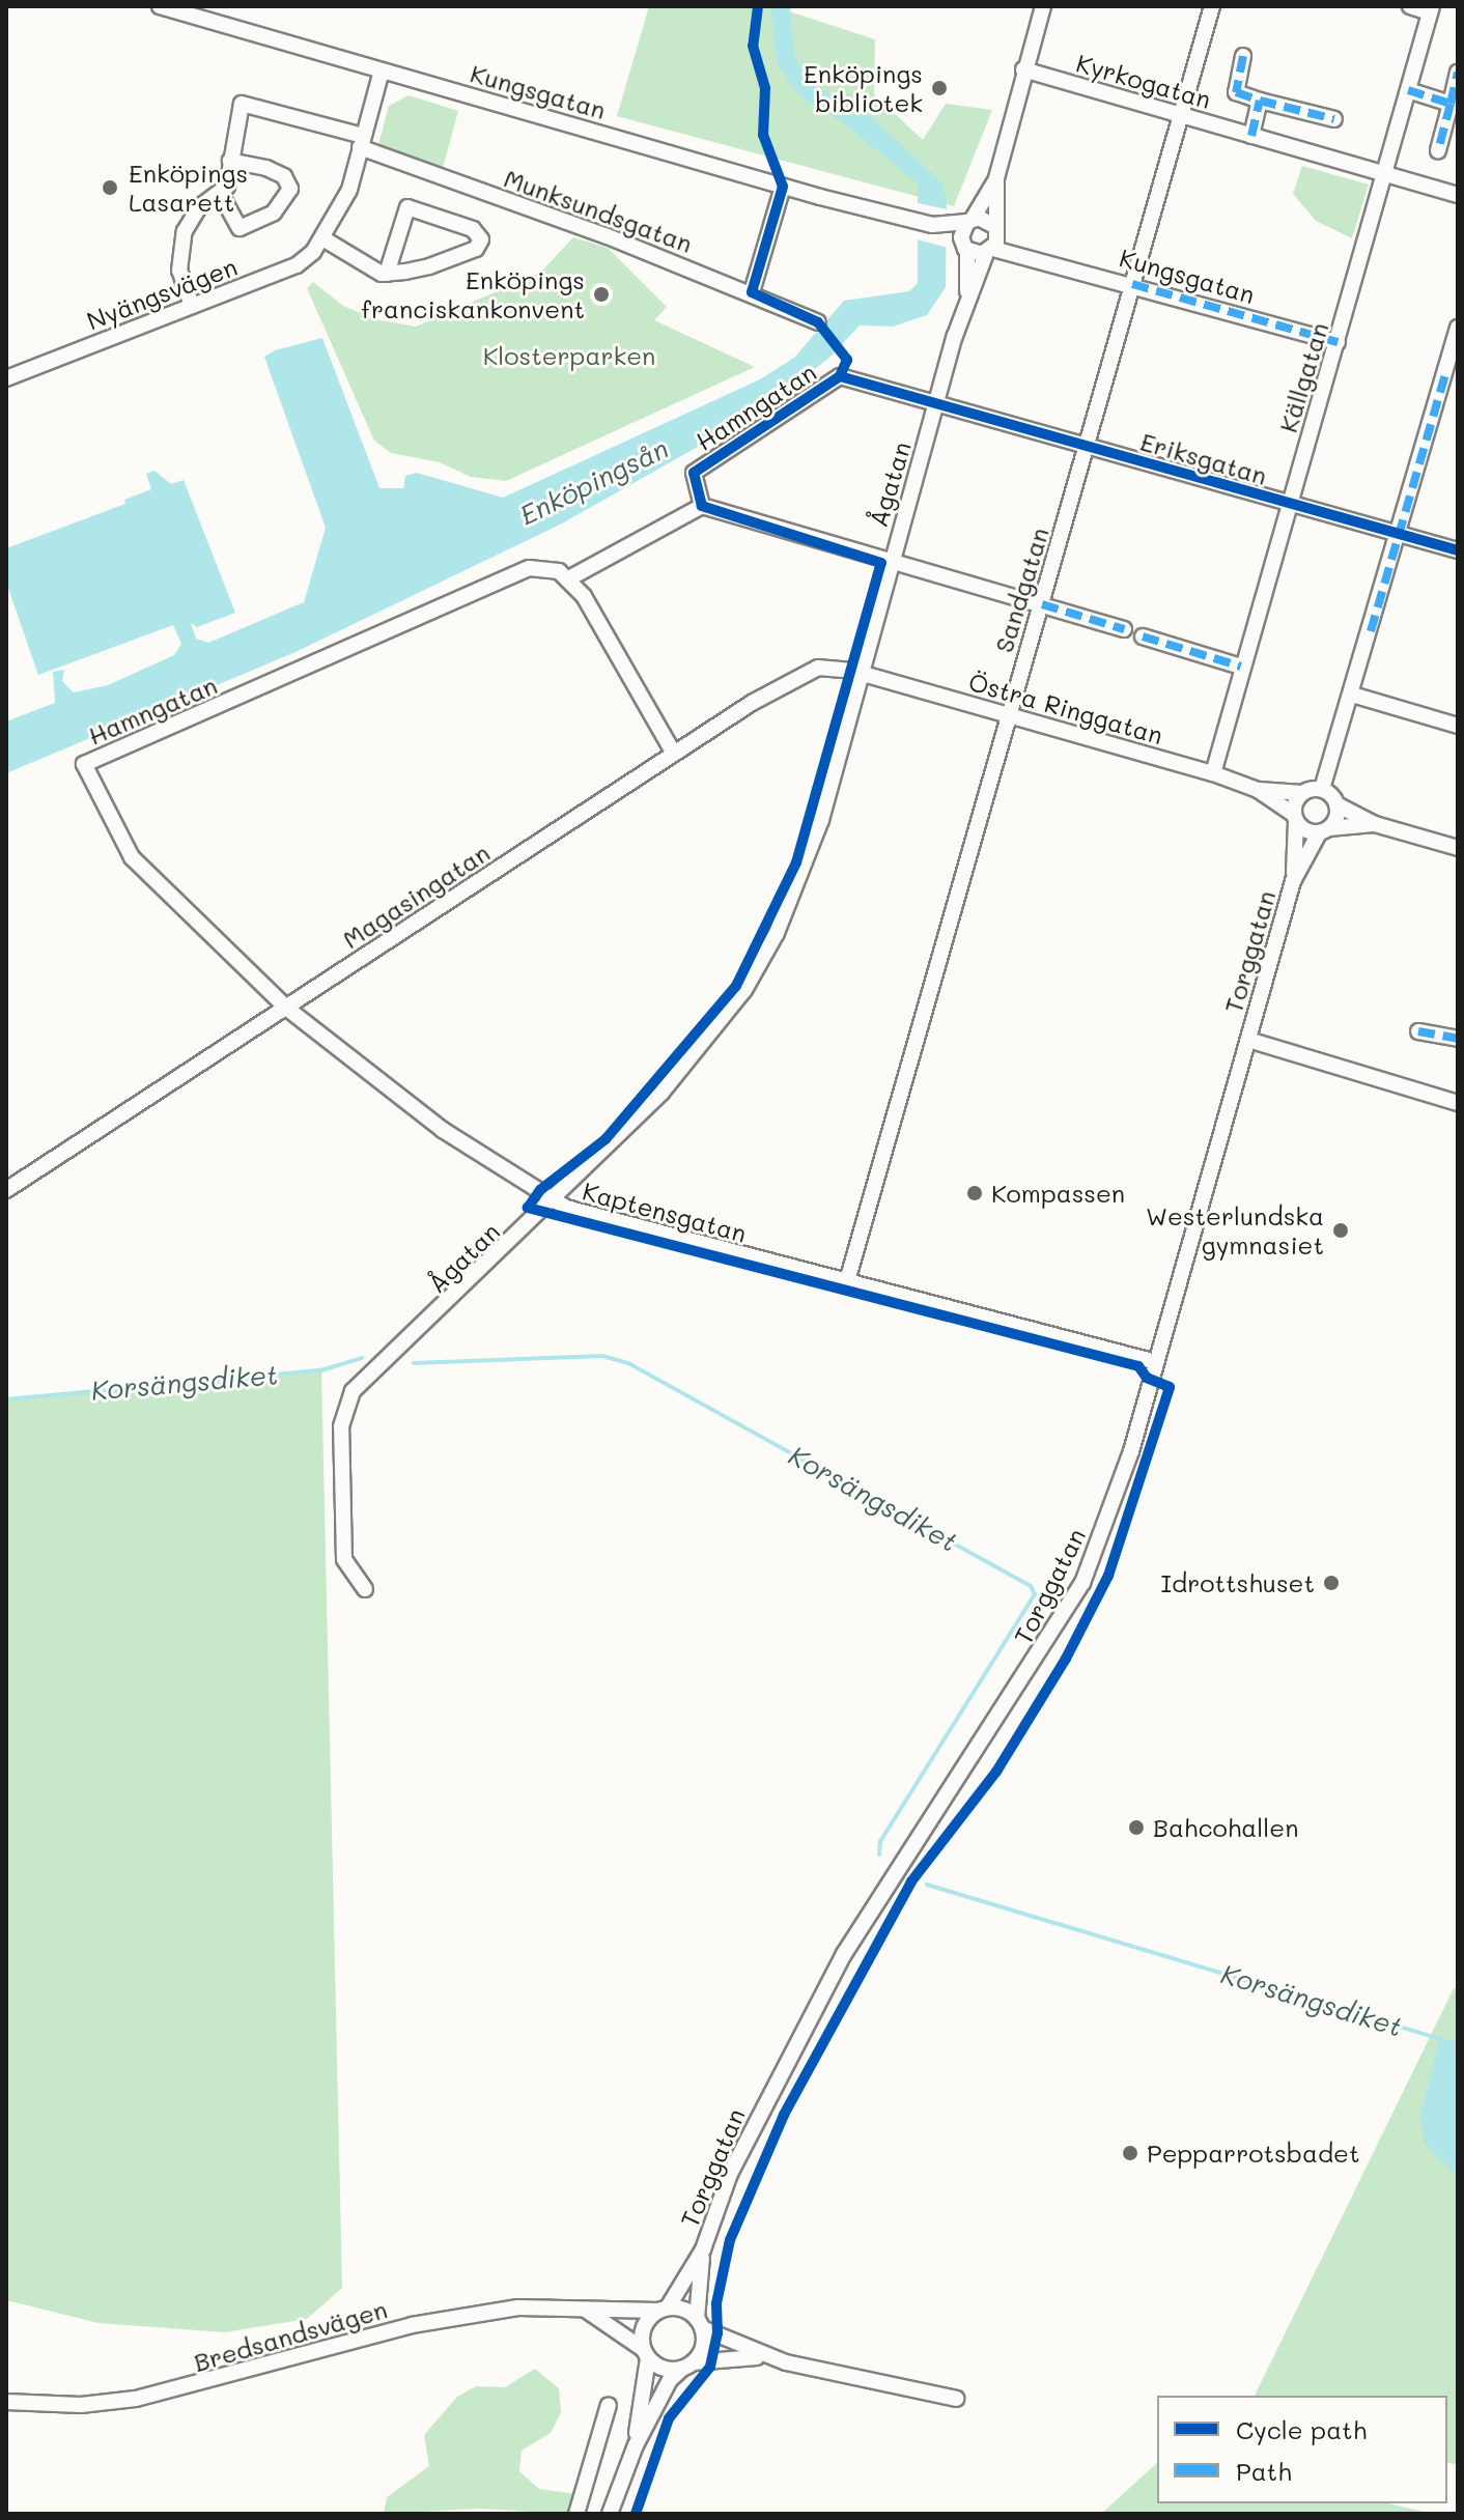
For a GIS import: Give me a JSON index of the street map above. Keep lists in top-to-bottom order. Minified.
{"streets":{"street":["Kyrkogatan","Kungsgatan","Munksundsgatan","Nyängsvägen","Källgatan","Hamngatan","Eriksgatan","Ågatan","Sandgatan","Östra Ringgatan","Magasingatan","Torggatan","Kaptensgatan","Bredsandsvägen"]},"crossings":[["Kyrkogatan","Källgatan"],["Kyrkogatan","Ågatan"],["Kyrkogatan","Sandgatan"],["Kungsgatan","Nyängsvägen"],["Kungsgatan","Källgatan"],["Kungsgatan","Ågatan"],["Kungsgatan","Sandgatan"],["Munksundsgatan","Nyängsvägen"],["Källgatan","Eriksgatan"],["Källgatan","Östra Ringgatan"],["Hamngatan","Eriksgatan"],["Hamngatan","Ågatan"],["Hamngatan","Kaptensgatan"],["Eriksgatan","Ågatan"],["Eriksgatan","Sandgatan"],["Ågatan","Östra Ringgatan"],["Ågatan","Magasingatan"],["Ågatan","Kaptensgatan"],["Sandgatan","Östra Ringgatan"],["Sandgatan","Kaptensgatan"],["Östra Ringgatan","Magasingatan"],["Östra Ringgatan","Torggatan"],["Magasingatan","Kaptensgatan"],["Torggatan","Kaptensgatan"],["Torggatan","Bredsandsvägen"]],"water":["Enköpingsån","Korsängsdiket"],"parks":["Klosterparken"],"places":["Enköpings bibliotek","Enköpings Lasarett","Enköpings franciskankonvent","Kompassen","Westerlundska gymnasiet","Idrottshuset","Bahcohallen","Pepparrotsbadet"],"legend":["Cycle path","Path"]}
